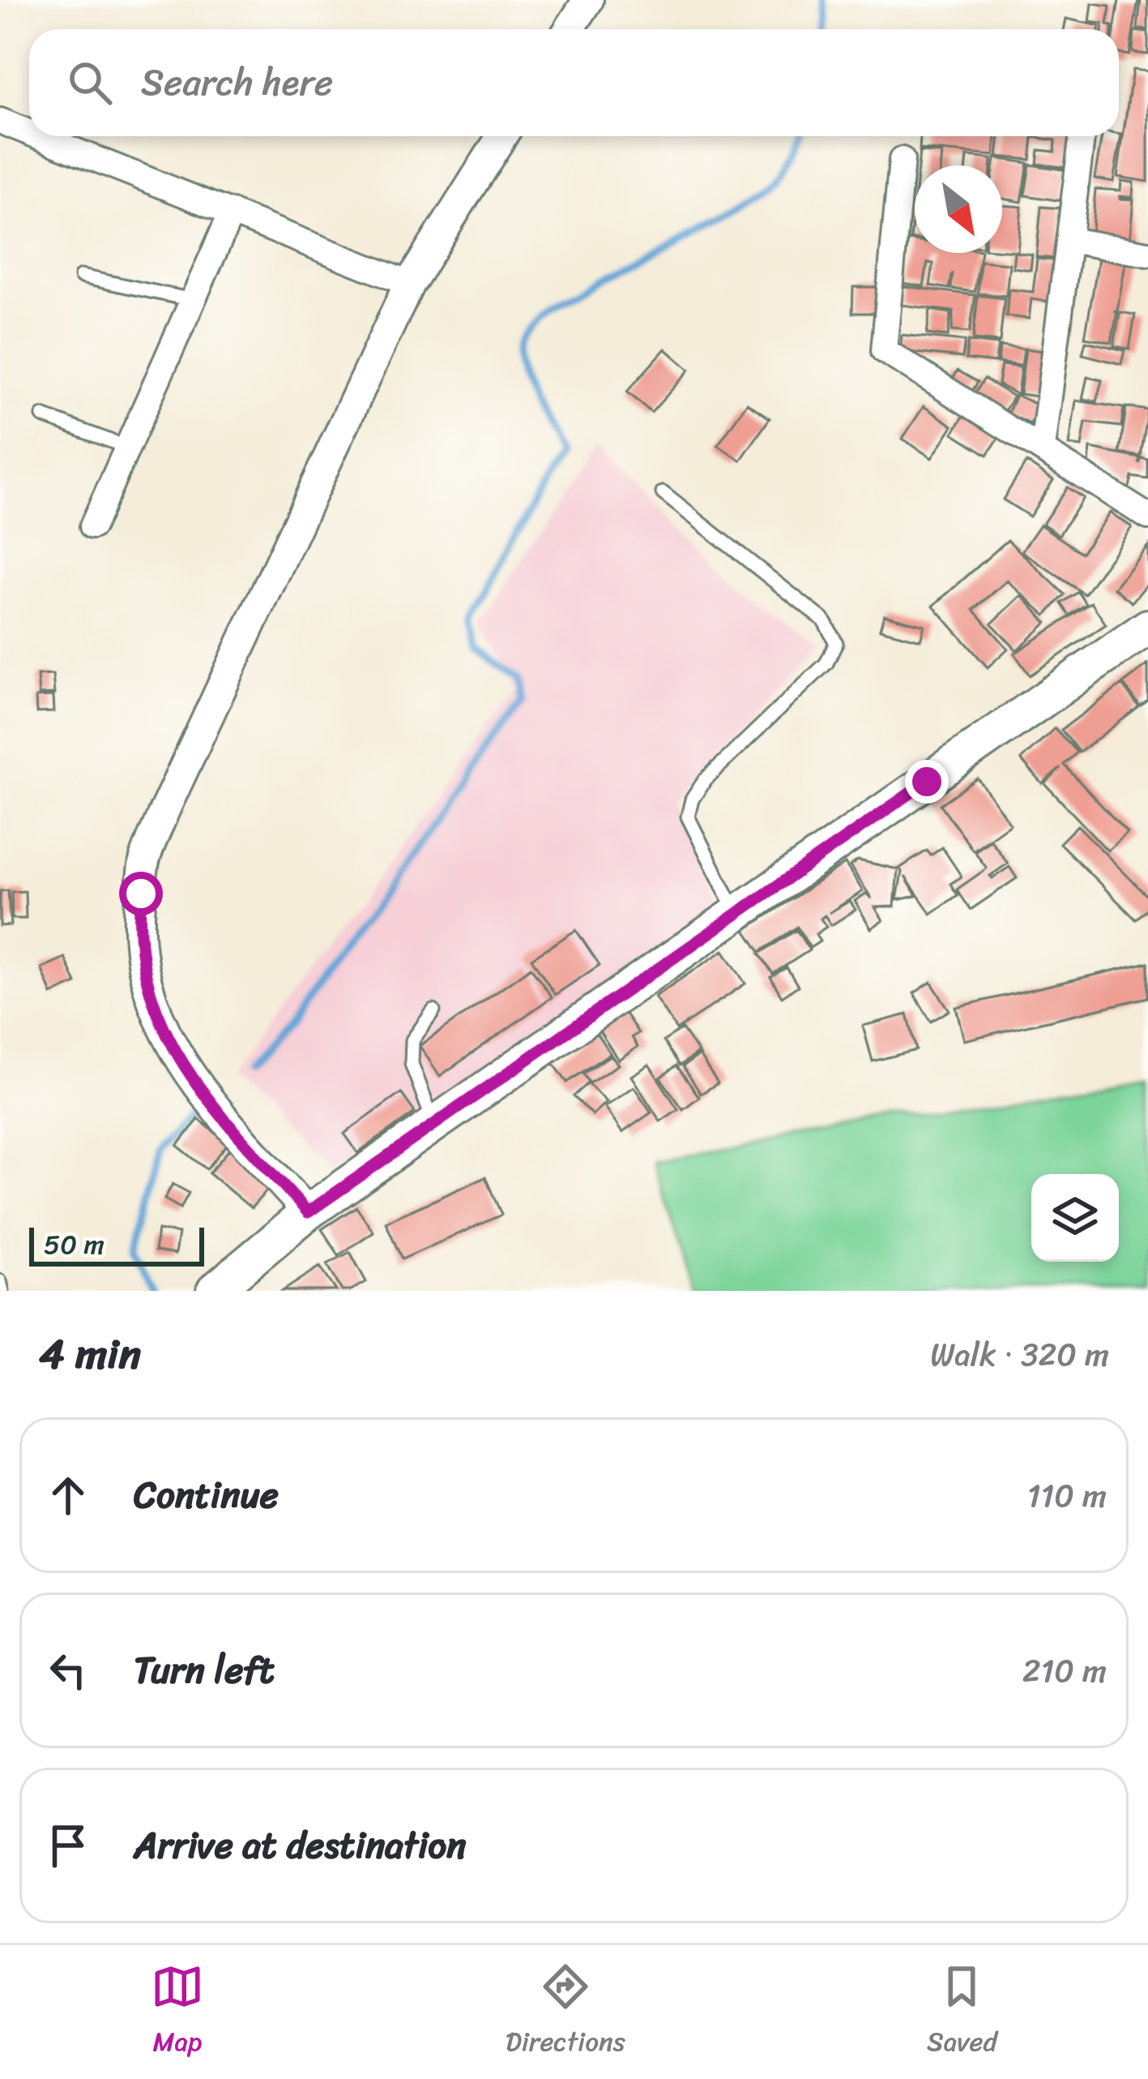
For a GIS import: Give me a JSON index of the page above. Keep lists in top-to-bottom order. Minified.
{"scale_bar":"50 m","north":"bottom right","page":{"search":"Search here","scale":"50 m","heading":["4 min","Walk · 320 m"],"list":[["Continue","110 m"],["Turn left","210 m"],"Arrive at destination"],"nav":["Map","Directions","Saved"]}}
